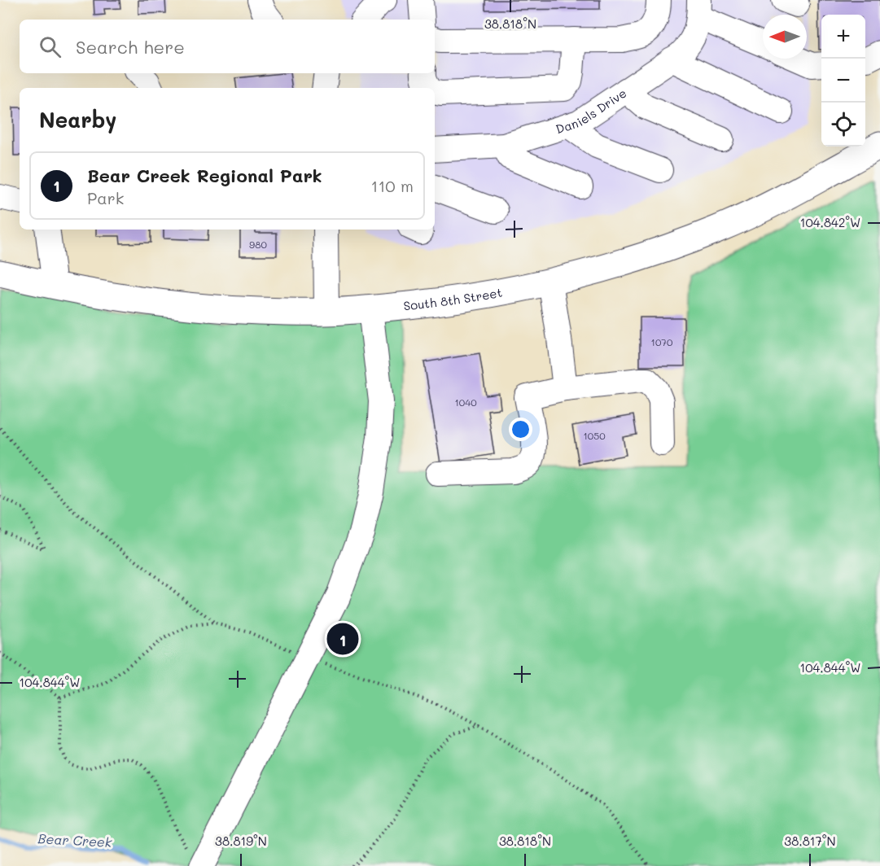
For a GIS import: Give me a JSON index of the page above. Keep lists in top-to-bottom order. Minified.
{"streets":{"main road":["South 8th Street"],"street":["Daniels Drive"]},"water":["Bear Creek"],"house_numbers":["980","1070","1040","1050"],"north":"left","page":{"map_buttons":["+","−"],"search":"Search here","heading":"Nearby","list":[{"mark":"1","name":"Bear Creek Regional Park","note":"Park","value":"110 m"}],"pins":"1"},"coordinates":["38.818°N","104.842°W","104.844°W","38.819°N","38.817°N"]}
